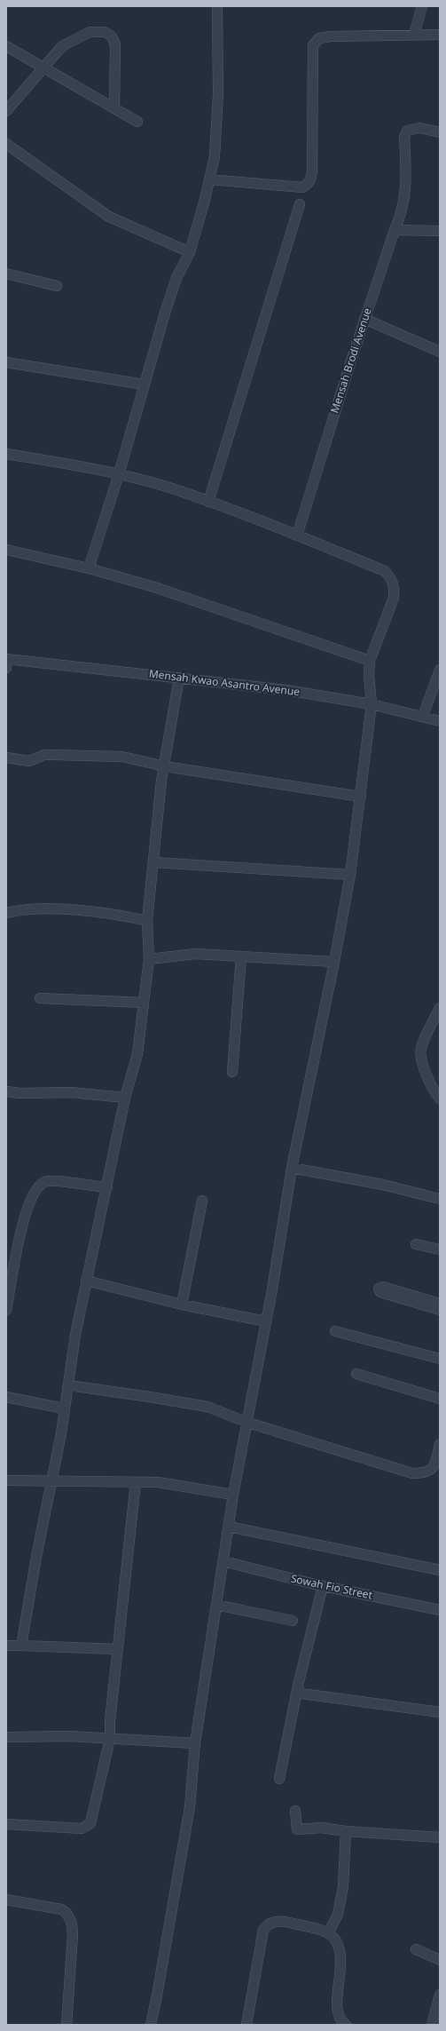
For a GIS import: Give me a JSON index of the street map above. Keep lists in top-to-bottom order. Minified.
{"streets":{"street":["Mensah Brodi Avenue","Mensah Kwao Asantro Avenue","Sowah Fio Street"]}}
